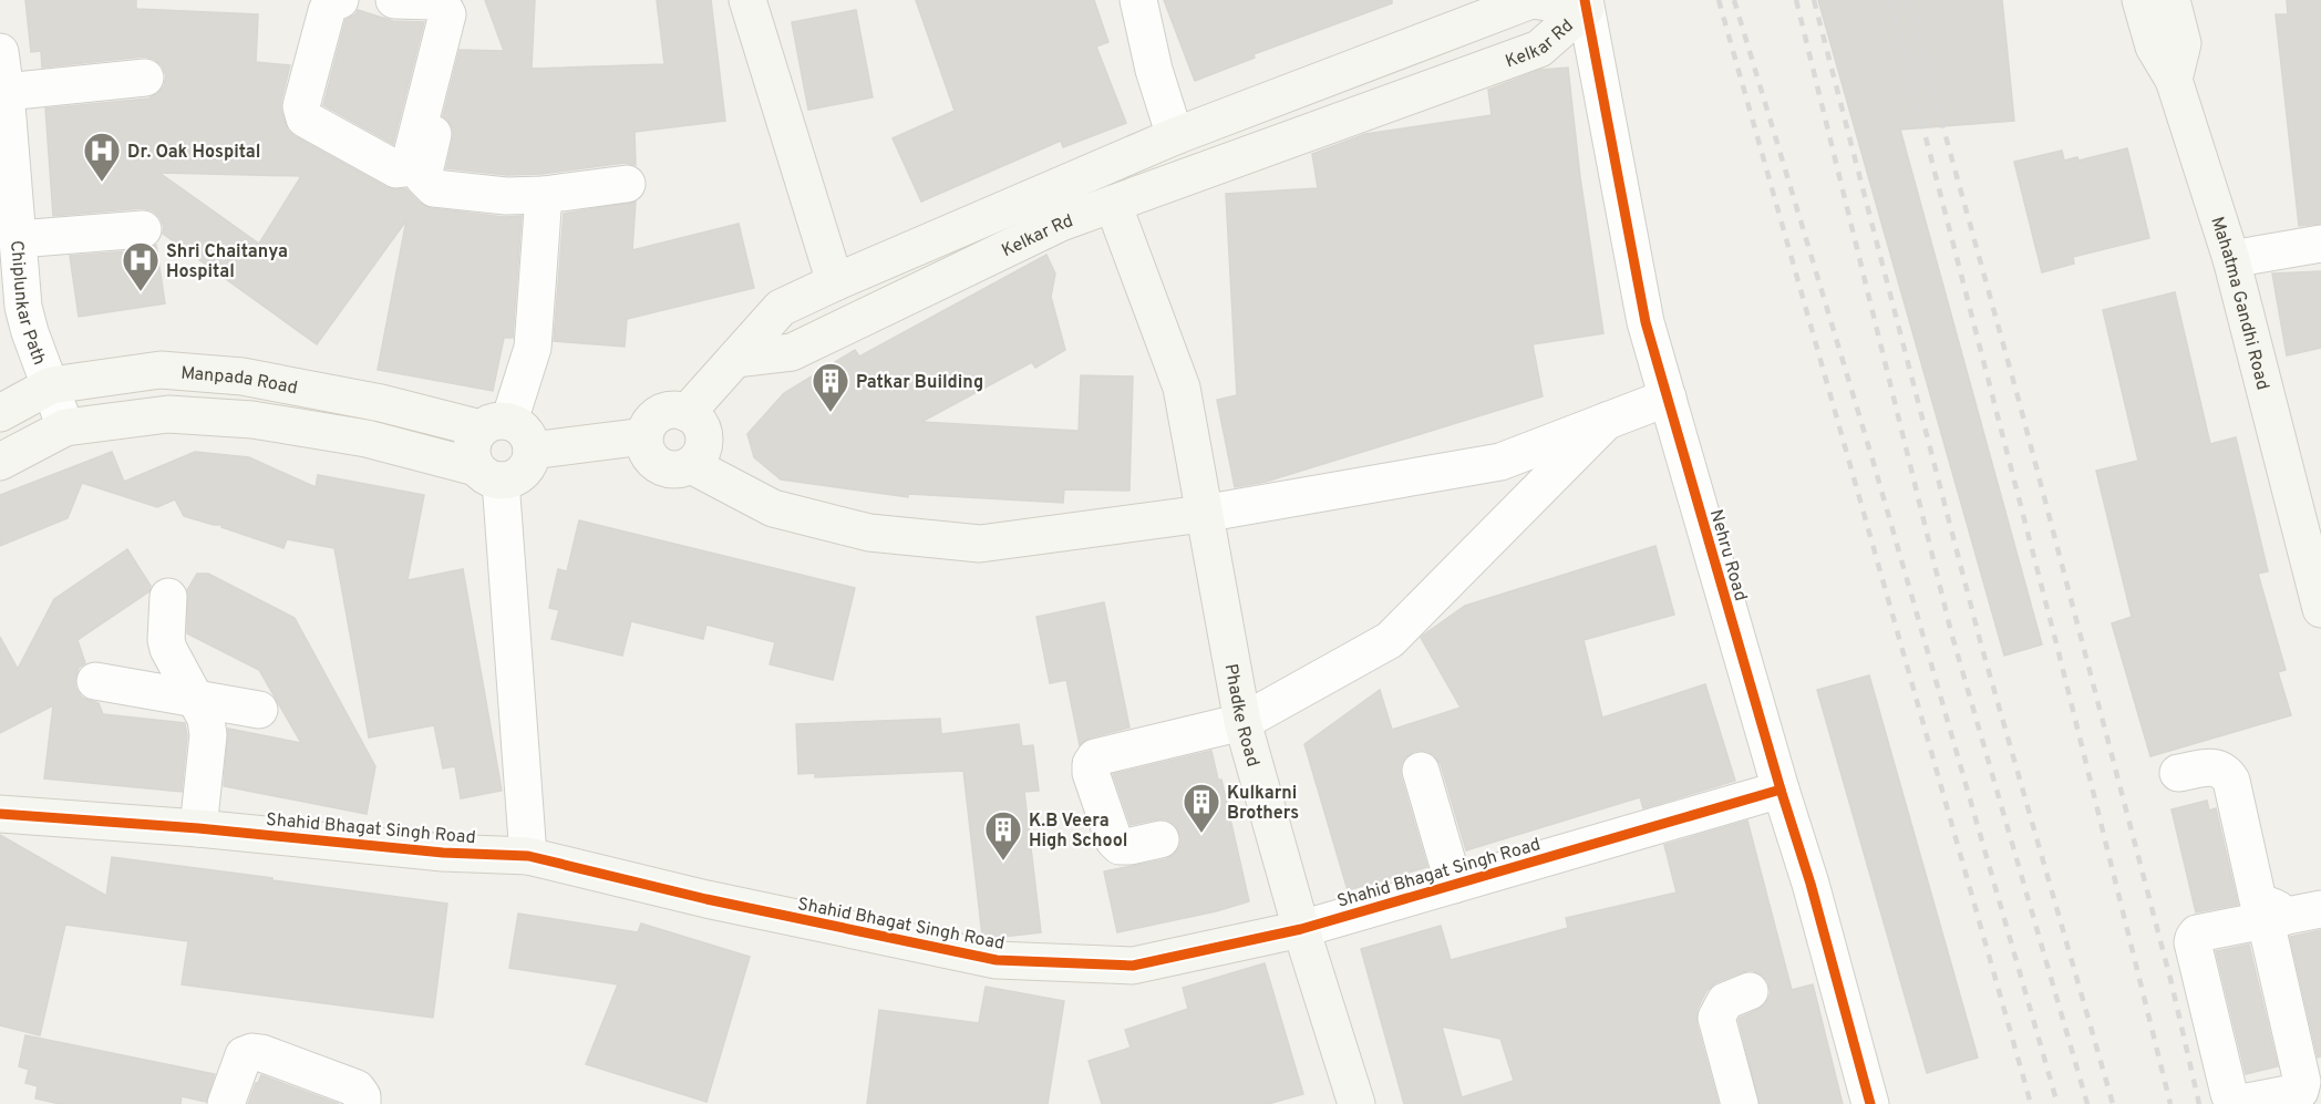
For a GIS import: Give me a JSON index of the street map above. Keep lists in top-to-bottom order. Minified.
{"streets":{"street":["Kelkar Rd","Chiplunkar Path","Mahatma Gandhi Road","Manpada Road","Nehru Road","Phadke Road","Shahid Bhagat Singh Road"]},"crossings":[["Kelkar Rd","Nehru Road"],["Kelkar Rd","Phadke Road"],["Chiplunkar Path","Manpada Road"],["Nehru Road","Shahid Bhagat Singh Road"],["Phadke Road","Shahid Bhagat Singh Road"]],"places":{"hospital":["Dr. Oak Hospital","Shri Chaitanya Hospital"],"building":["Patkar Building","Kulkarni Brothers","K.B Veera High School"]}}
